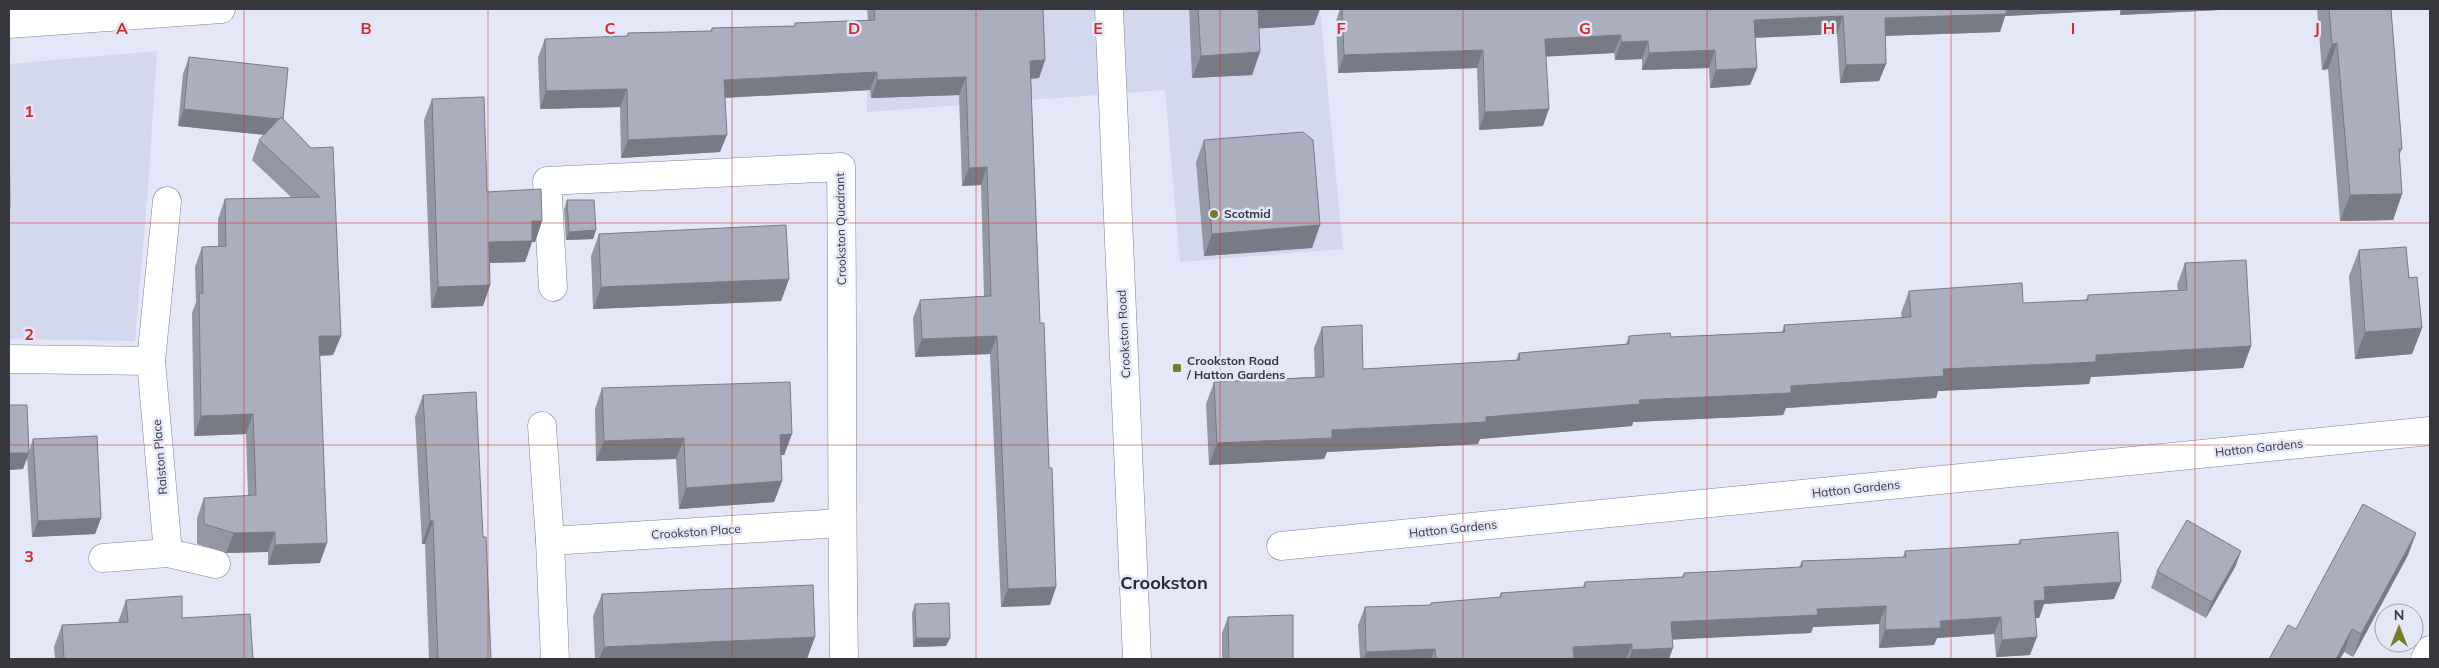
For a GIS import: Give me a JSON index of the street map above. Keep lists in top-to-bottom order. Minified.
{"streets":{"street":["Crookston Quadrant","Crookston Road","Hatton Gardens","Ralston Place","Crookston Place"]},"crossings":[["Crookston Quadrant","Crookston Place"]],"districts":["Crookston"],"places":{"other":["Scotmid"],"transit":["Crookston Road / Hatton Gardens"]},"north":"top","grid":{"columns":["A","B","C","D","E","F","G","H","I","J"],"rows":["1","2","3"]}}
